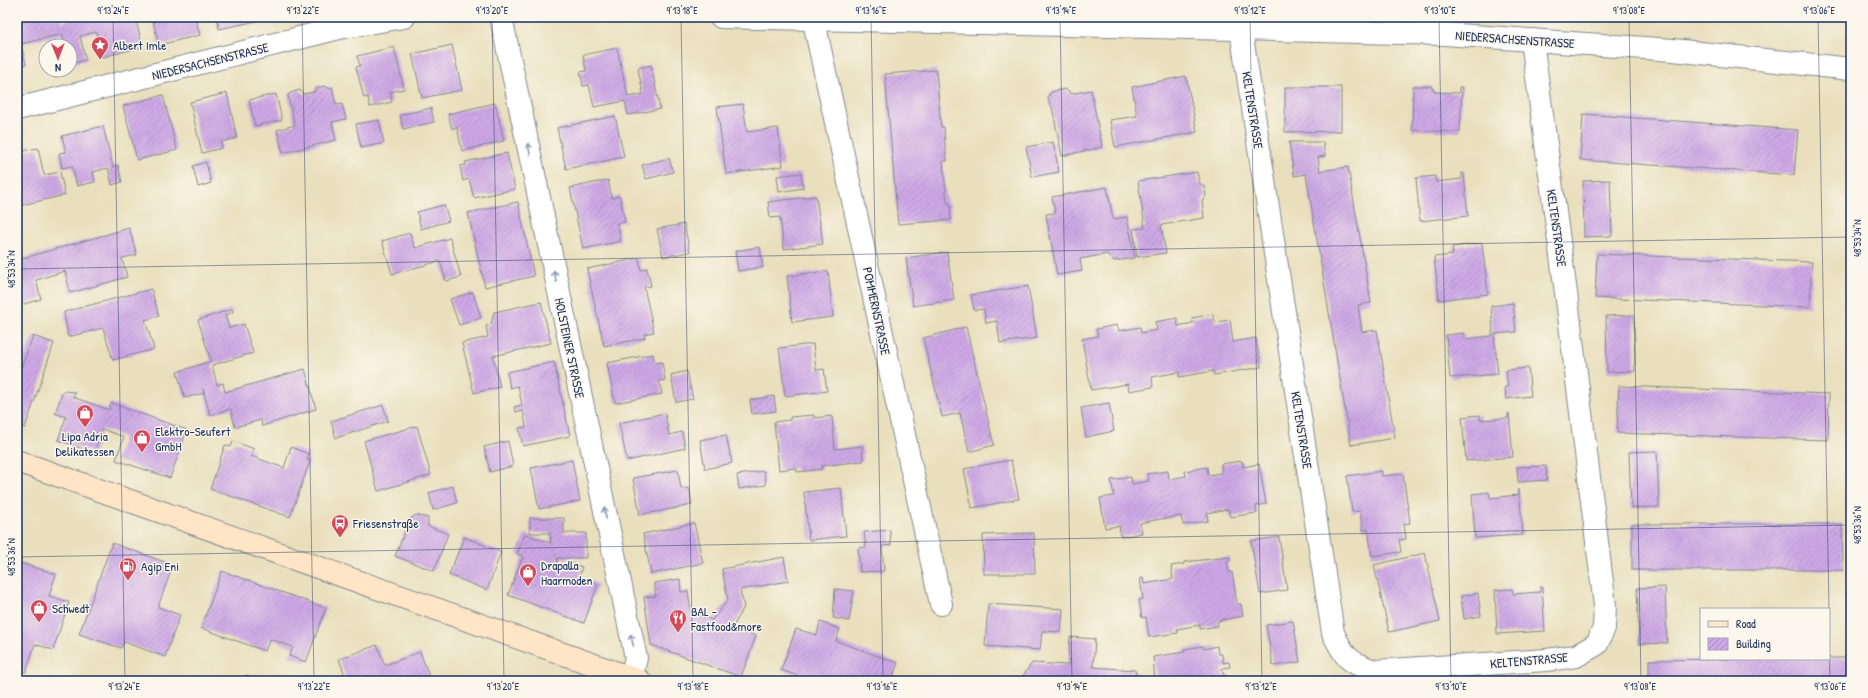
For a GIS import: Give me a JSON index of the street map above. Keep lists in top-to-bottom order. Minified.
{"streets":{"street":["NIEDERSACHSENSTRASSE","KELTENSTRASSE","POMMERNSTRASSE","HOLSTEINER STRASSE"]},"crossings":[["NIEDERSACHSENSTRASSE","KELTENSTRASSE"],["NIEDERSACHSENSTRASSE","POMMERNSTRASSE"]],"one_way":["HOLSTEINER STRASSE"],"places":{"place":["Albert Imle"],"shop":["Lipa Adria Delikatessen","Elektro-Seufert GmbH","Drapalla Haarmoden","Schwedt"],"bus stop":["Friesenstraße"],"fuel station":["Agip Eni"],"restaurant":["BAL - Fastfood&more"]},"legend":["Road","Building"],"north":"bottom","coordinates":["9°13'24\"E","9°13'22\"E","9°13'20\"E","9°13'18\"E","9°13'16\"E","9°13'14\"E","9°13'12\"E","9°13'10\"E","9°13'08\"E","9°13'06\"E","48°53'34\"N","48°53'36\"N"]}
